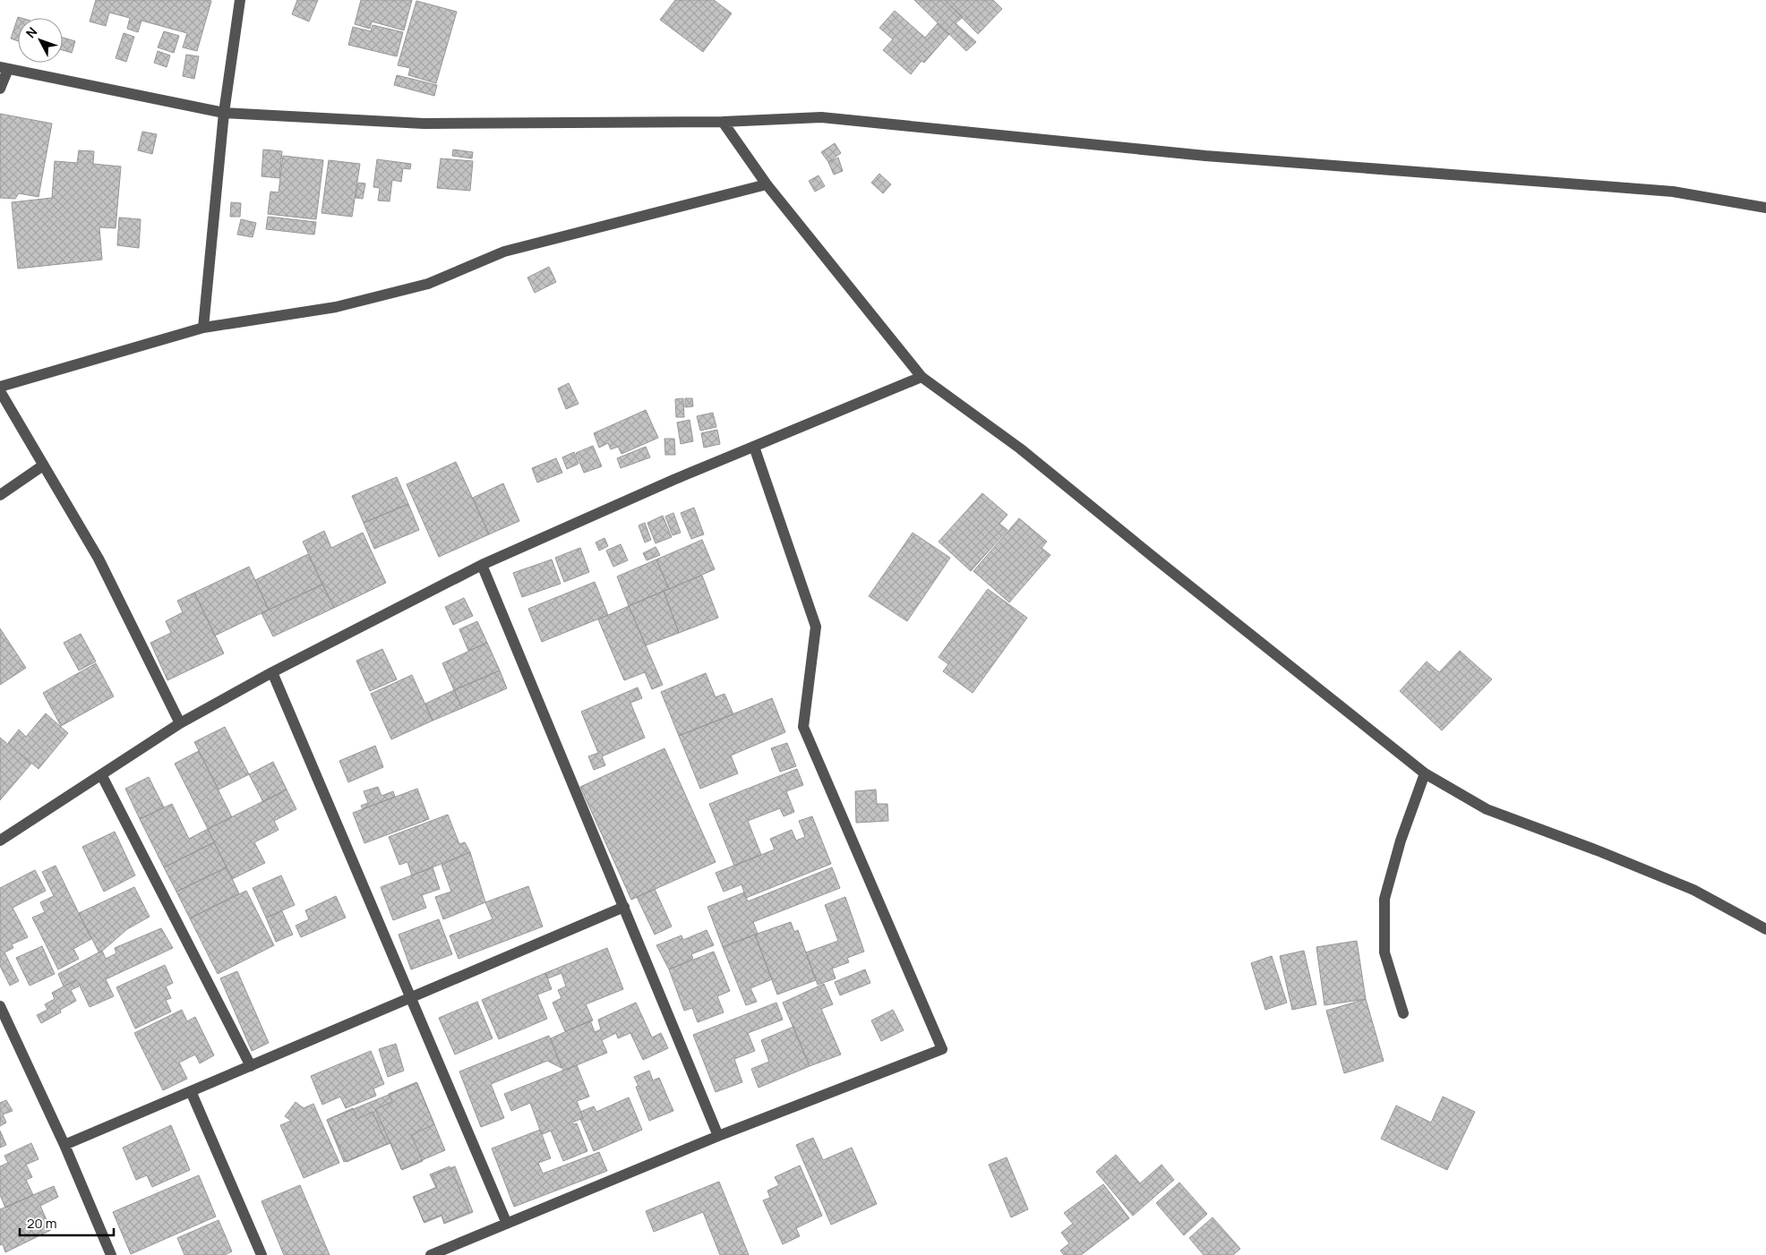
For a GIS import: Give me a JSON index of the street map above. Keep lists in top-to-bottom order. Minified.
{"scale_bar":"20 m","north":"top left"}
